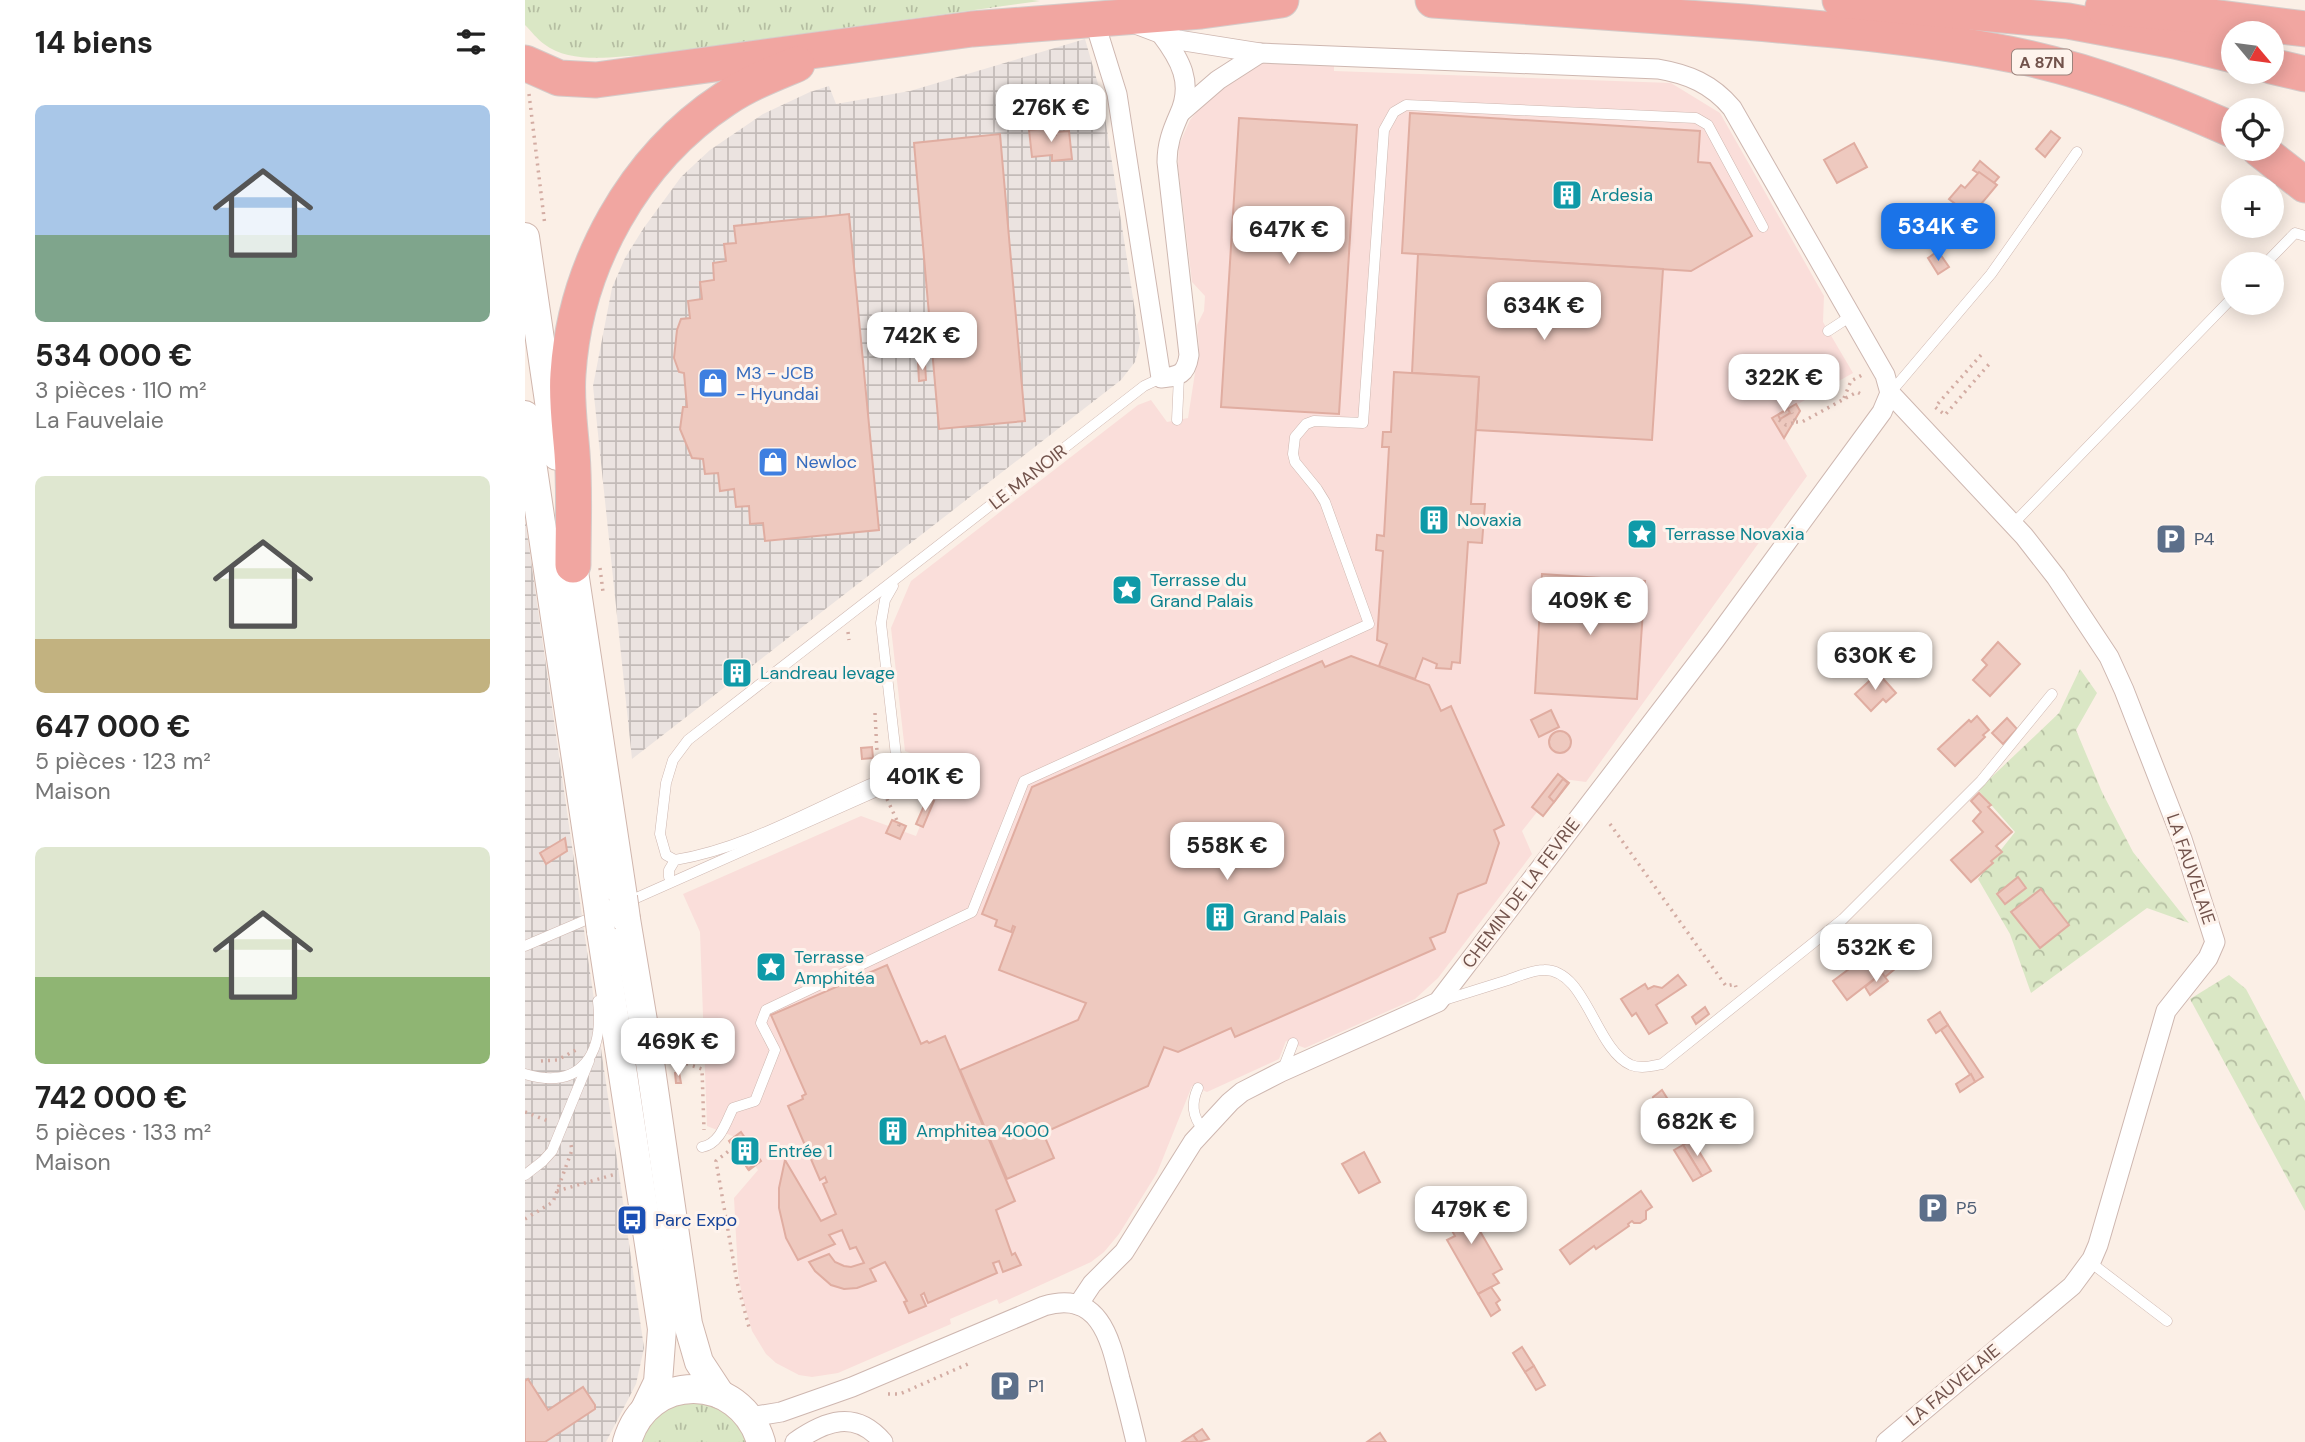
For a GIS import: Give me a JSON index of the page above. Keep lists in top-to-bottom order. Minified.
{"streets":{"highway":["A 87N"],"street":["LA FAUVELAIE","CHEMIN DE LA FEVRIE"],"lane":["LE MANOIR"]},"crossings":[["LA FAUVELAIE","CHEMIN DE LA FEVRIE"]],"places":{"building":["Ardesia","Novaxia","Landreau levage","Grand Palais","Amphitea 4000","Entrée 1"],"shop":["M3 - JCB - Hyundai","Newloc"],"place":["Terrasse Novaxia","Terrasse du Grand Palais","Terrasse Amphitéa"],"parking":["P4","P5","P1"],"bus stop":["Parc Expo"]},"north":"bottom right","page":{"heading":"14 biens","map_buttons":["+","−"],"list":[{"name":"534 000 €","note":"3 pièces · 110 m² · La Fauvelaie"},{"name":"647 000 €","note":"5 pièces · 123 m² · Maison"},{"name":"742 000 €","note":"5 pièces · 133 m² · Maison"}],"price":["276K €","534K €","647K €","634K €","742K €","322K €","409K €","630K €","401K €","558K €","532K €","469K €","682K €","479K €"]}}
